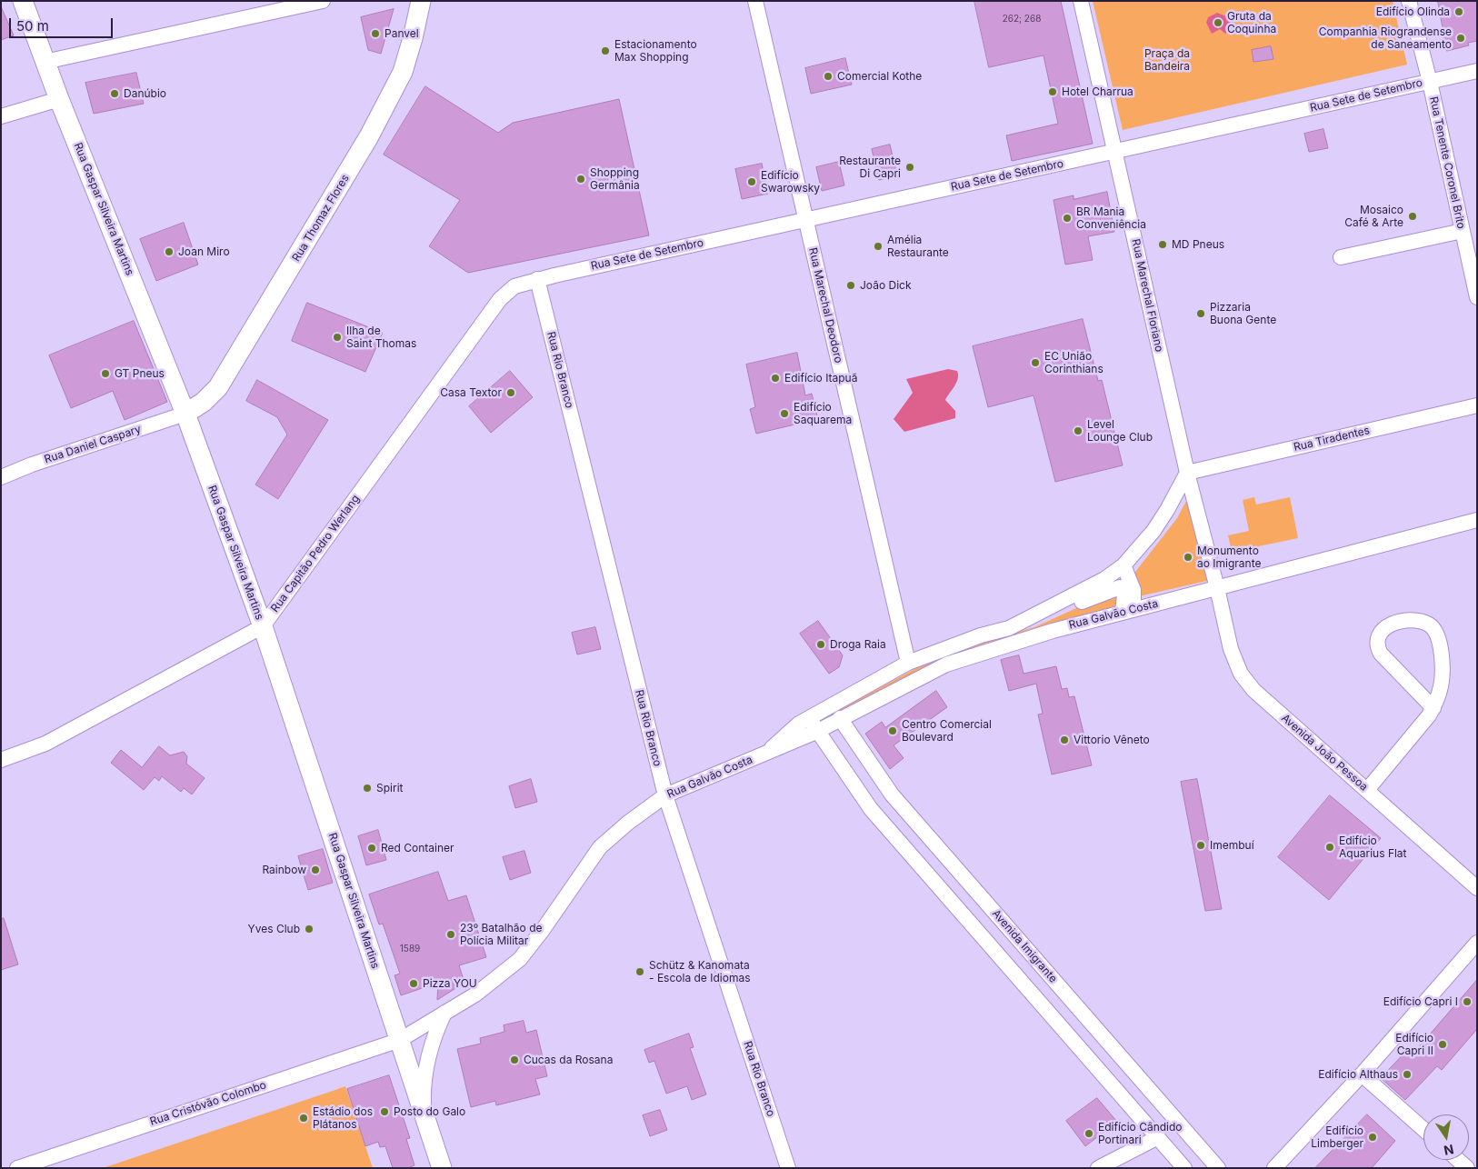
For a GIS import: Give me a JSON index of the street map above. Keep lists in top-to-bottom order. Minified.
{"streets":{"main road":["Rua Gaspar Silveira Martins","Rua Thomaz Flores"],"street":["Rua Sete de Setembro","Rua Tenente Coronel Brito","Rua Marechal Floriano","Rua Marechal Deodoro","Rua Rio Branco","Rua Tiradentes","Rua Daniel Caspary","Rua Capitão Pedro Werlang","Rua Galvão Costa","Avenida João Pessoa","Avenida Imigrante","Rua Cristóvão Colombo"]},"crossings":[["Rua Sete de Setembro","Rua Tenente Coronel Brito"],["Rua Sete de Setembro","Rua Marechal Floriano"],["Rua Sete de Setembro","Rua Marechal Deodoro"],["Rua Sete de Setembro","Rua Rio Branco"],["Rua Sete de Setembro","Rua Capitão Pedro Werlang"],["Rua Gaspar Silveira Martins","Rua Thomaz Flores"],["Rua Gaspar Silveira Martins","Rua Daniel Caspary"],["Rua Gaspar Silveira Martins","Rua Capitão Pedro Werlang"],["Rua Gaspar Silveira Martins","Rua Galvão Costa"],["Rua Gaspar Silveira Martins","Rua Cristóvão Colombo"],["Rua Thomaz Flores","Rua Daniel Caspary"],["Rua Marechal Floriano","Rua Tiradentes"],["Rua Marechal Floriano","Rua Galvão Costa"],["Rua Marechal Floriano","Avenida João Pessoa"],["Rua Marechal Deodoro","Rua Galvão Costa"],["Rua Rio Branco","Rua Capitão Pedro Werlang"],["Rua Rio Branco","Rua Galvão Costa"],["Rua Tiradentes","Rua Galvão Costa"],["Rua Galvão Costa","Avenida João Pessoa"],["Rua Galvão Costa","Avenida Imigrante"],["Rua Galvão Costa","Rua Cristóvão Colombo"]],"parks":["Praça da Bandeira"],"places":["Edifício Olinda","Gruta da Coquinha","Panvel","Companhia Riograndense de Saneamento","Estacionamento Max Shopping","Comercial Kothe","Hotel Charrua","Danúbio","Restaurante Di Capri","Shopping Germânia","Edifício Swarowsky","Mosaico Café & Arte","BR Mania Conveniência","MD Pneus","Amélia Restaurante","Joan Miro","João Dick","Pizzaria Buona Gente","Ilha de Saint Thomas","EC União Corinthians","GT Pneus","Edifício Itapuã","Casa Textor","Edifício Saquarema","Level Lounge Club","Monumento ao Imigrante","Droga Raia","Centro Comercial Boulevard","Vittorio Vêneto","Spirit","Imembuí","Edifício Aquarius Flat","Red Container","Rainbow","Yves Club","23º Batalhão de Polícia Militar","Schütz & Kanomata - Escola de Idiomas","Pizza YOU","Edifício Capri I","Edifício Capri II","Cucas da Rosana","Edifício Althaus","Posto do Galo","Estádio dos Plátanos","Edifício Cândido Portinari","Edifício Limberger"],"house_numbers":["262; 268","1589"],"scale_bar":"50 m","north":"bottom"}
